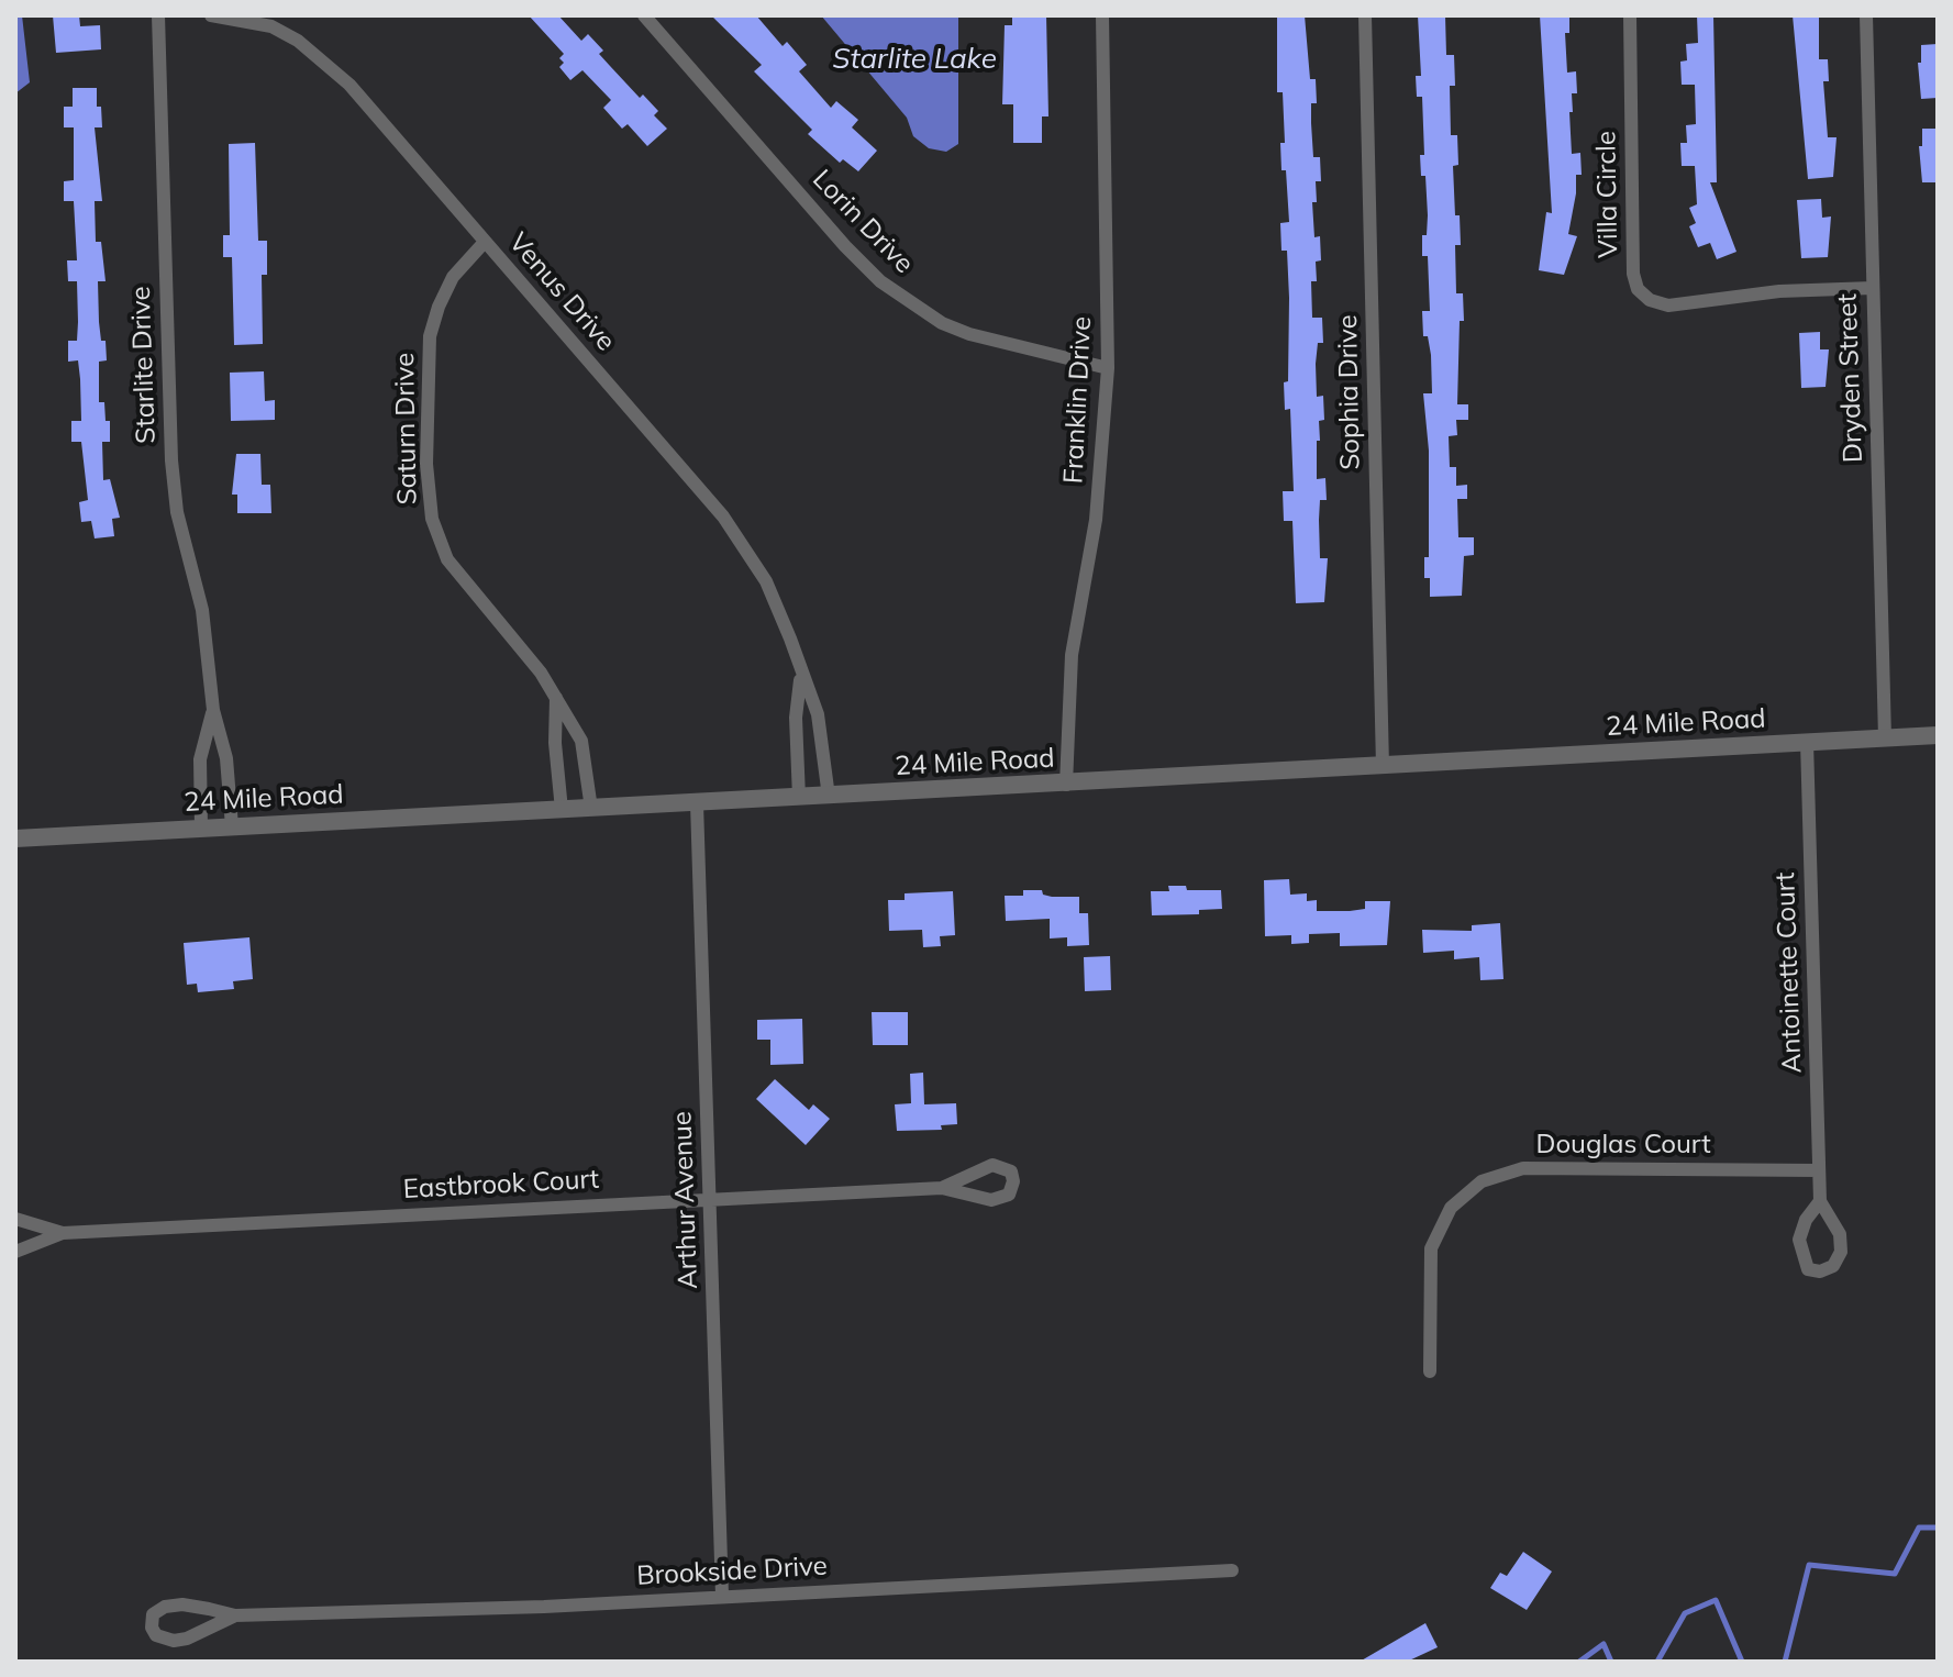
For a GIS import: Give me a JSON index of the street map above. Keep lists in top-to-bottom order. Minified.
{"streets":{"street":["Villa Circle","Lorin Drive","Venus Drive","Starlite Drive","Dryden Street","Sophia Drive","Franklin Drive","Saturn Drive","24 Mile Road","Antoinette Court","Douglas Court","Eastbrook Court","Arthur Avenue","Brookside Drive"]},"crossings":[["Villa Circle","Dryden Street"],["Lorin Drive","Franklin Drive"],["Venus Drive","Saturn Drive"],["Venus Drive","24 Mile Road"],["Starlite Drive","24 Mile Road"],["Dryden Street","24 Mile Road"],["Sophia Drive","24 Mile Road"],["Franklin Drive","24 Mile Road"],["Saturn Drive","24 Mile Road"],["24 Mile Road","Antoinette Court"],["24 Mile Road","Arthur Avenue"],["Antoinette Court","Douglas Court"],["Eastbrook Court","Arthur Avenue"],["Arthur Avenue","Brookside Drive"]],"water":["Starlite Lake"]}
